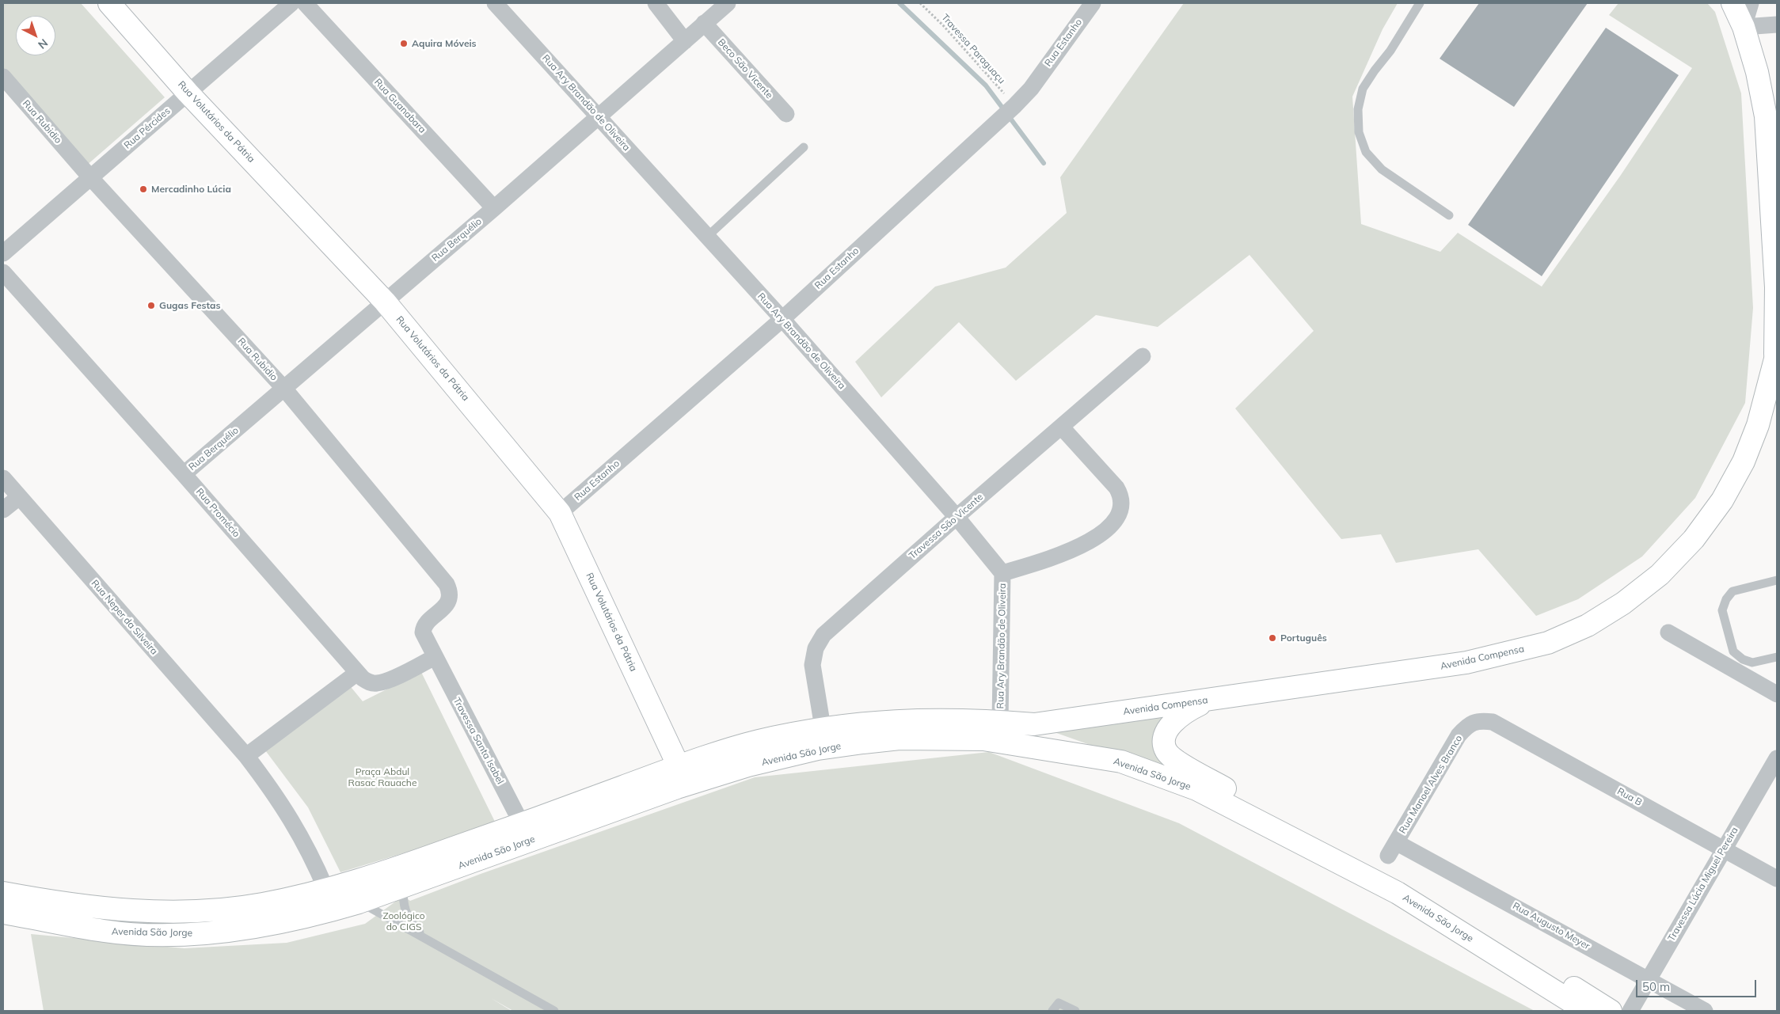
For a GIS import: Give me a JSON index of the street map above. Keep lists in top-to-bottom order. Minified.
{"streets":{"main road":["Rua Volutários da Pátria","Avenida Compensa","Avenida São Jorge"],"street":["Rua Estanho","Beco São Vicente","Rua Ary Brandão de Oliveira","Rua Guanabara","Rua Rubidio","Rua Pércides","Rua Berquélio","Rua Promécio","Travessa São Vicente","Rua Neper da Silveira","Travessa Santa Isabel","Rua Manoel Alves Branco","Rua B","Travessa Lúcia Miguel Pereira","Rua Augusto Meyer"],"path":["Travessa Paraguaçu"]},"crossings":[["Rua Estanho","Travessa Paraguaçu"],["Rua Estanho","Rua Ary Brandão de Oliveira"],["Rua Estanho","Rua Volutários da Pátria"],["Beco São Vicente","Rua Berquélio"],["Rua Ary Brandão de Oliveira","Rua Berquélio"],["Rua Ary Brandão de Oliveira","Travessa São Vicente"],["Rua Ary Brandão de Oliveira","Avenida São Jorge"],["Rua Guanabara","Rua Berquélio"],["Rua Rubidio","Rua Pércides"],["Rua Rubidio","Rua Berquélio"],["Rua Rubidio","Rua Promécio"],["Rua Rubidio","Travessa Santa Isabel"],["Rua Volutários da Pátria","Rua Pércides"],["Rua Volutários da Pátria","Rua Berquélio"],["Rua Volutários da Pátria","Avenida São Jorge"],["Rua Berquélio","Rua Promécio"],["Rua Promécio","Travessa Santa Isabel"],["Travessa São Vicente","Avenida São Jorge"],["Rua Neper da Silveira","Avenida São Jorge"],["Avenida Compensa","Avenida São Jorge"],["Travessa Santa Isabel","Avenida São Jorge"],["Rua Manoel Alves Branco","Rua B"],["Rua Manoel Alves Branco","Rua Augusto Meyer"],["Rua B","Travessa Lúcia Miguel Pereira"],["Travessa Lúcia Miguel Pereira","Rua Augusto Meyer"]],"parks":["Praça Abdul Rasac Rauache","Zoológico do CIGS"],"places":["Aquira Móveis","Mercadinho Lúcia","Gugas Festas","Português"],"scale_bar":"50 m","north":"bottom right"}
